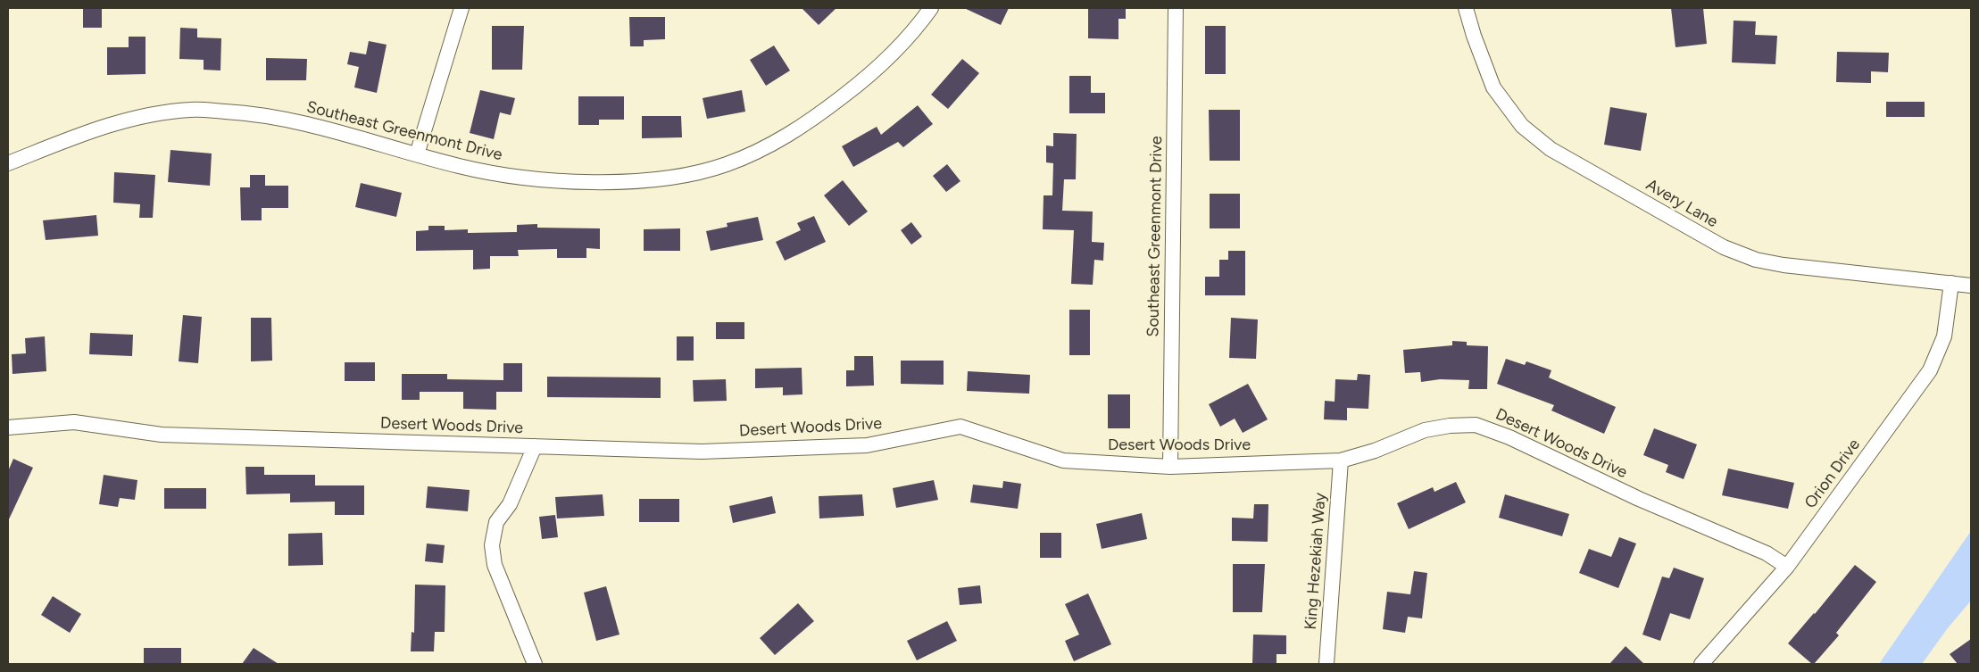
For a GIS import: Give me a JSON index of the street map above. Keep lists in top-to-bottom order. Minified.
{"streets":{"street":["Southeast Greenmont Drive","Avery Lane","Desert Woods Drive","Orion Drive","King Hezekiah Way"]},"crossings":[["Southeast Greenmont Drive","Desert Woods Drive"],["Avery Lane","Orion Drive"],["Desert Woods Drive","Orion Drive"],["Desert Woods Drive","King Hezekiah Way"]]}
